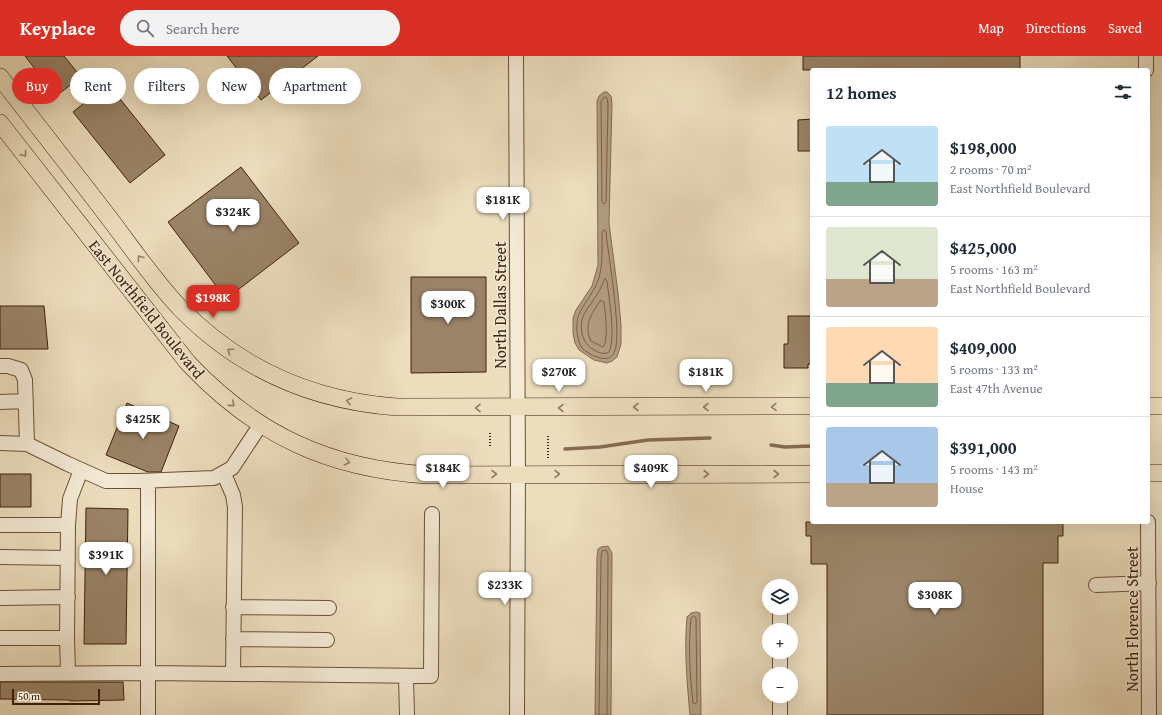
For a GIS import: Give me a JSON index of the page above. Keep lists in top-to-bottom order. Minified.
{"streets":{"main road":["East Northfield Boulevard"],"street":["North Dallas Street","North Florence Street"]},"crossings":[["North Dallas Street","East Northfield Boulevard"]],"scale_bar":"50 m","page":{"header":"Keyplace","search":"Search here","nav":["Map","Directions","Saved"],"chip":["Buy","Rent","Filters","New","Apartment"],"heading":"12 homes","list":[{"name":"$198,000","note":"2 rooms · 70 m² · East Northfield Boulevard"},{"name":"$425,000","note":"5 rooms · 163 m² · East Northfield Boulevard"},{"name":"$409,000","note":"5 rooms · 133 m² · East 47th Avenue"},{"name":"$391,000","note":"5 rooms · 143 m² · House"}],"price":["$181K","$324K","$198K","$300K","$270K","$181K","$425K","$184K","$409K","$391K","$233K","$308K"],"map_buttons":["+","−"],"scale":"50 m"}}
